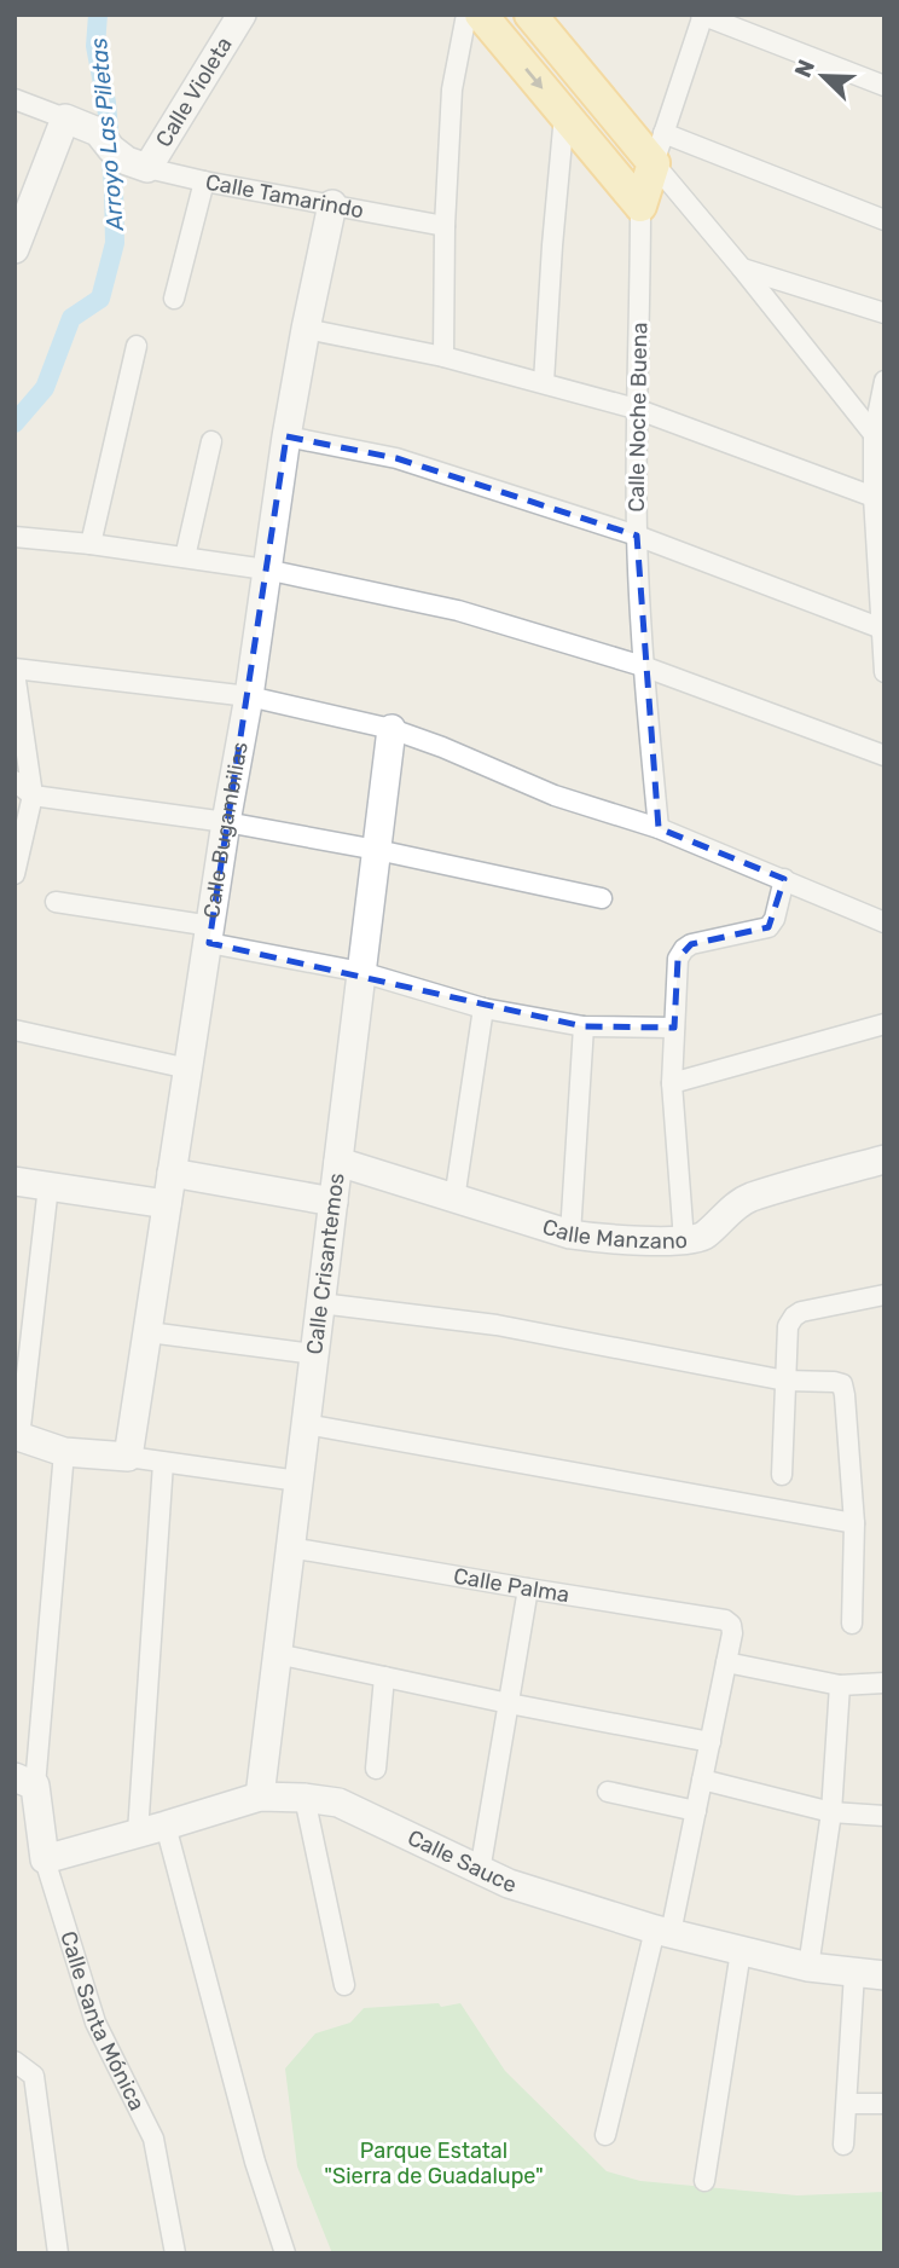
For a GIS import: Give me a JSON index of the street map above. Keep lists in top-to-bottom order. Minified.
{"streets":{"main road":["Calle Noche Buena"],"street":["Calle Violeta","Calle Tamarindo","Calle Bugambilias","Calle Manzano","Calle Crisantemos","Calle Palma","Calle Sauce","Calle Santa Mónica"]},"crossings":[["Calle Violeta","Calle Tamarindo"],["Calle Tamarindo","Calle Bugambilias"],["Calle Manzano","Calle Crisantemos"],["Calle Crisantemos","Calle Palma"],["Calle Crisantemos","Calle Sauce"],["Calle Sauce","Calle Santa Mónica"]],"water":["Arroyo Las Piletas"],"parks":["Parque Estatal \"Sierra de Guadalupe\""],"north":"top left"}
